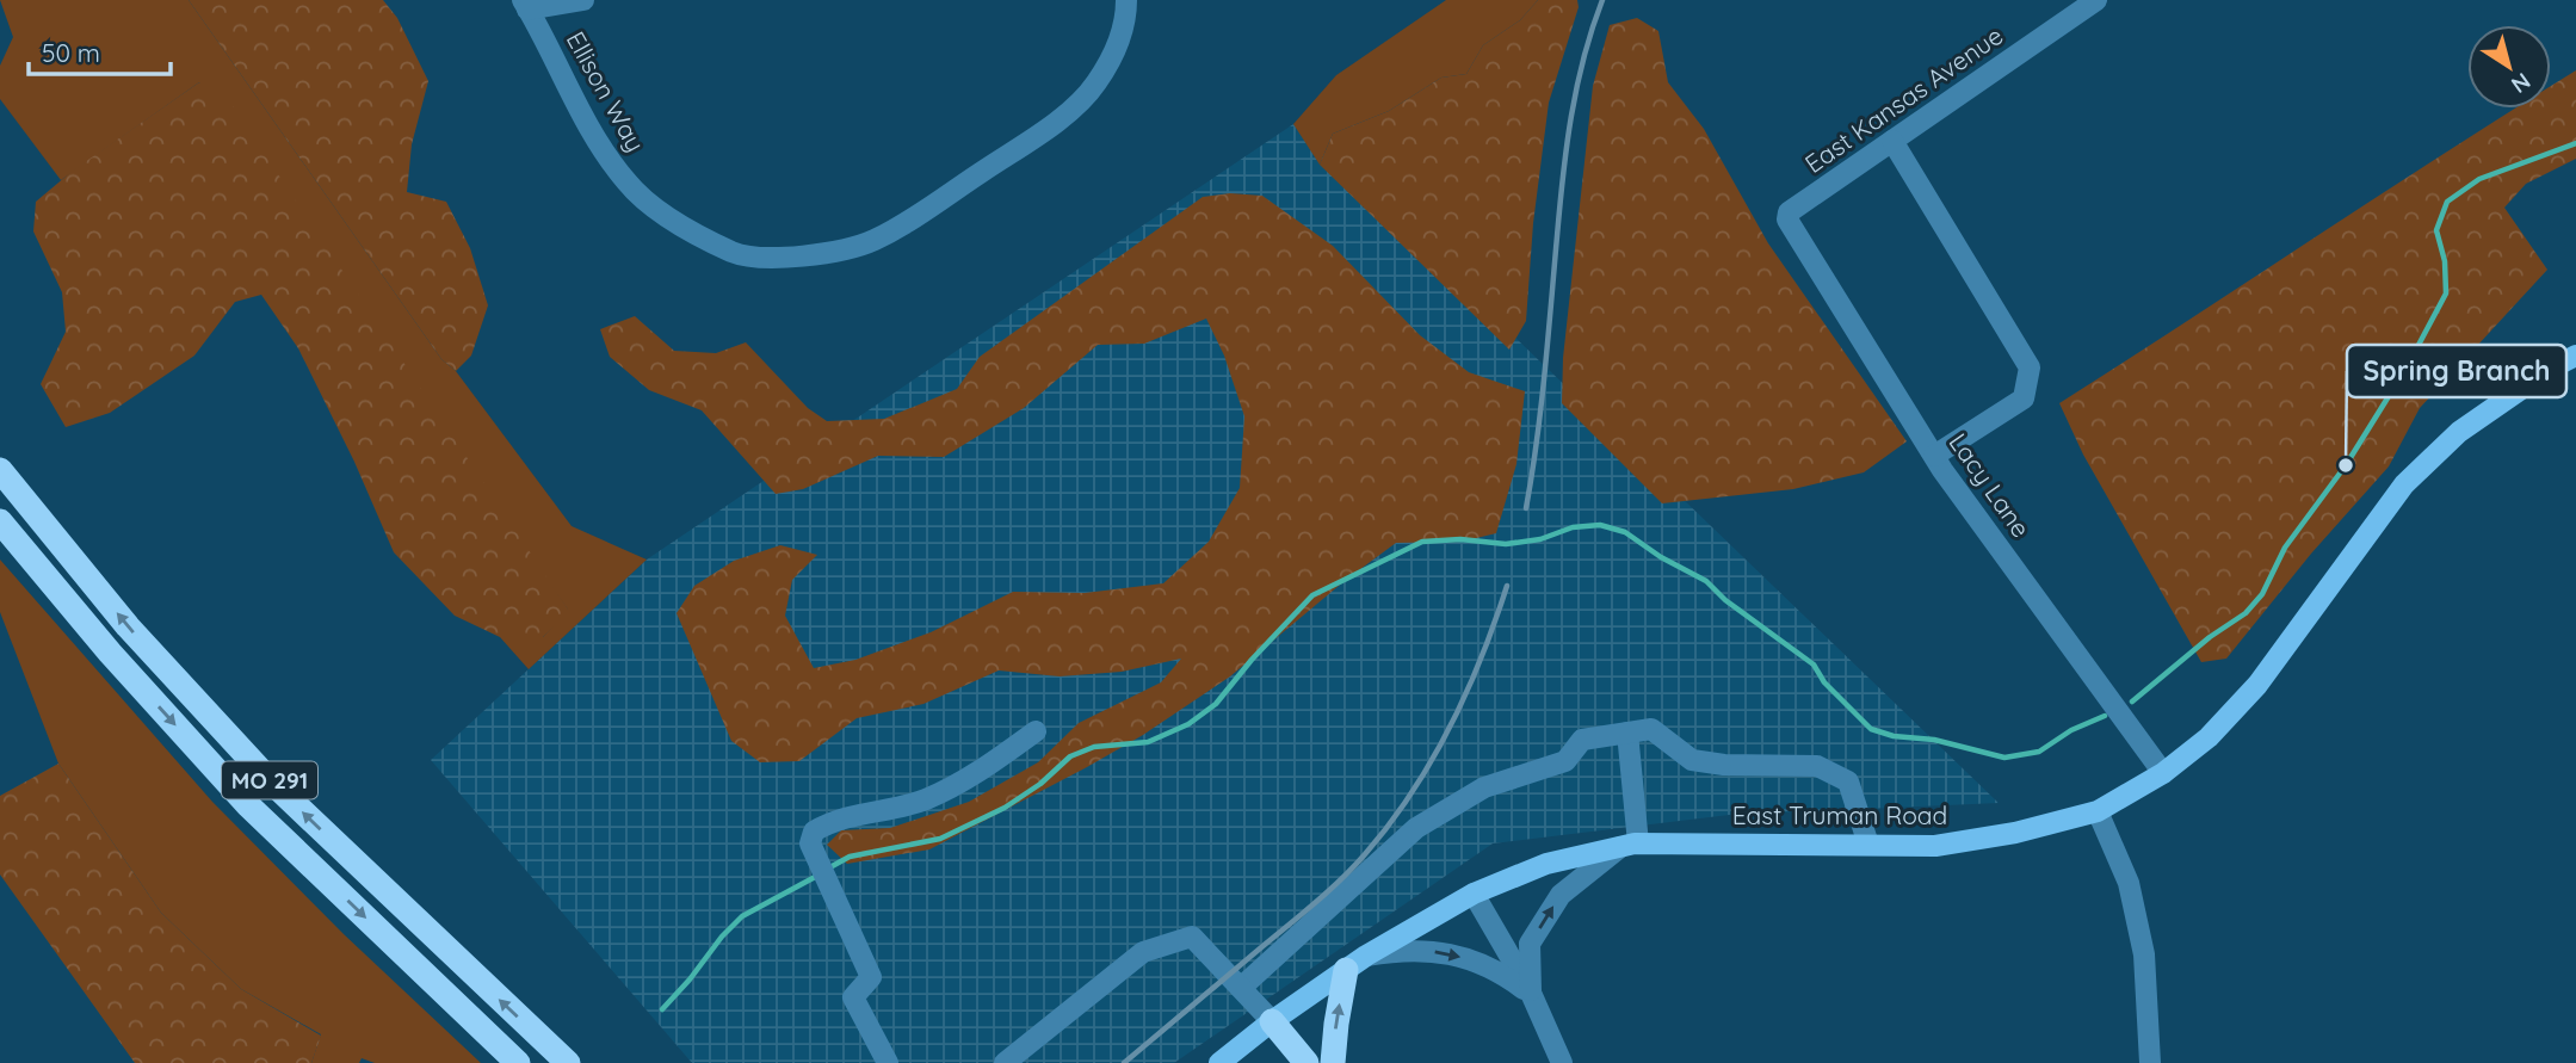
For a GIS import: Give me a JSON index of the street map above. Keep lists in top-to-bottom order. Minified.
{"streets":{"highway":["MO 291"],"main road":["East Truman Road"],"street":["Ellison Way","East Kansas Avenue","Lacy Lane"]},"crossings":[["East Kansas Avenue","Lacy Lane"],["Lacy Lane","East Truman Road"]],"places":["Spring Branch"],"scale_bar":"50 m","north":"bottom right"}
